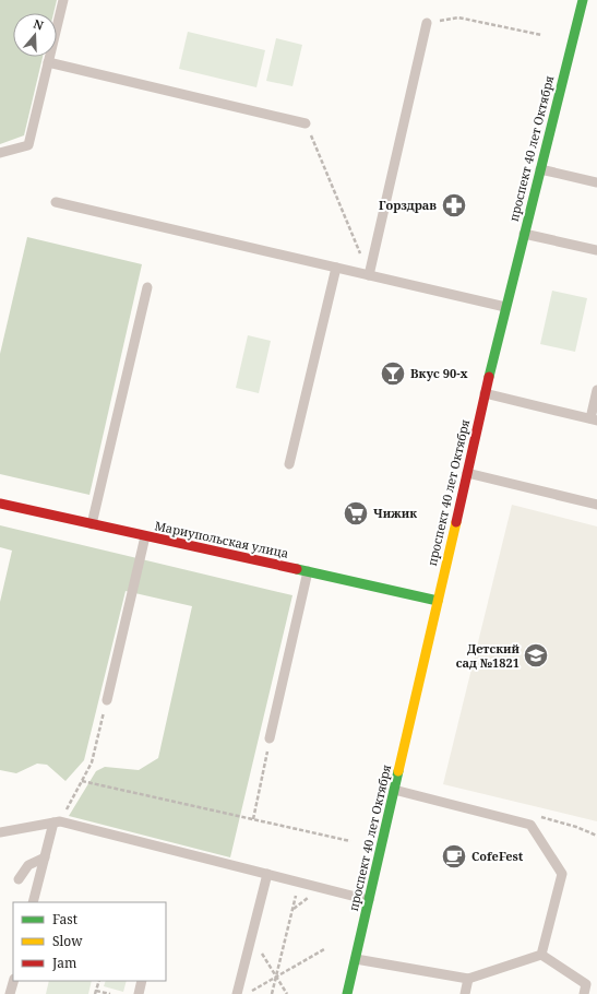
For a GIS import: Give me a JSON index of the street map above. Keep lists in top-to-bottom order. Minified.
{"streets":{"street":["проспект 40 лет Октября","Мариупольская улица"]},"crossings":[["проспект 40 лет Октября","Мариупольская улица"]],"places":{"pharmacy":["Горздрав"],"bar":["Вкус 90-х"],"supermarket":["Чижик"],"school or university":["Детский сад №1821"],"cafe":["CofeFest"]},"legend":["Fast","Slow","Jam"],"north":"top"}
